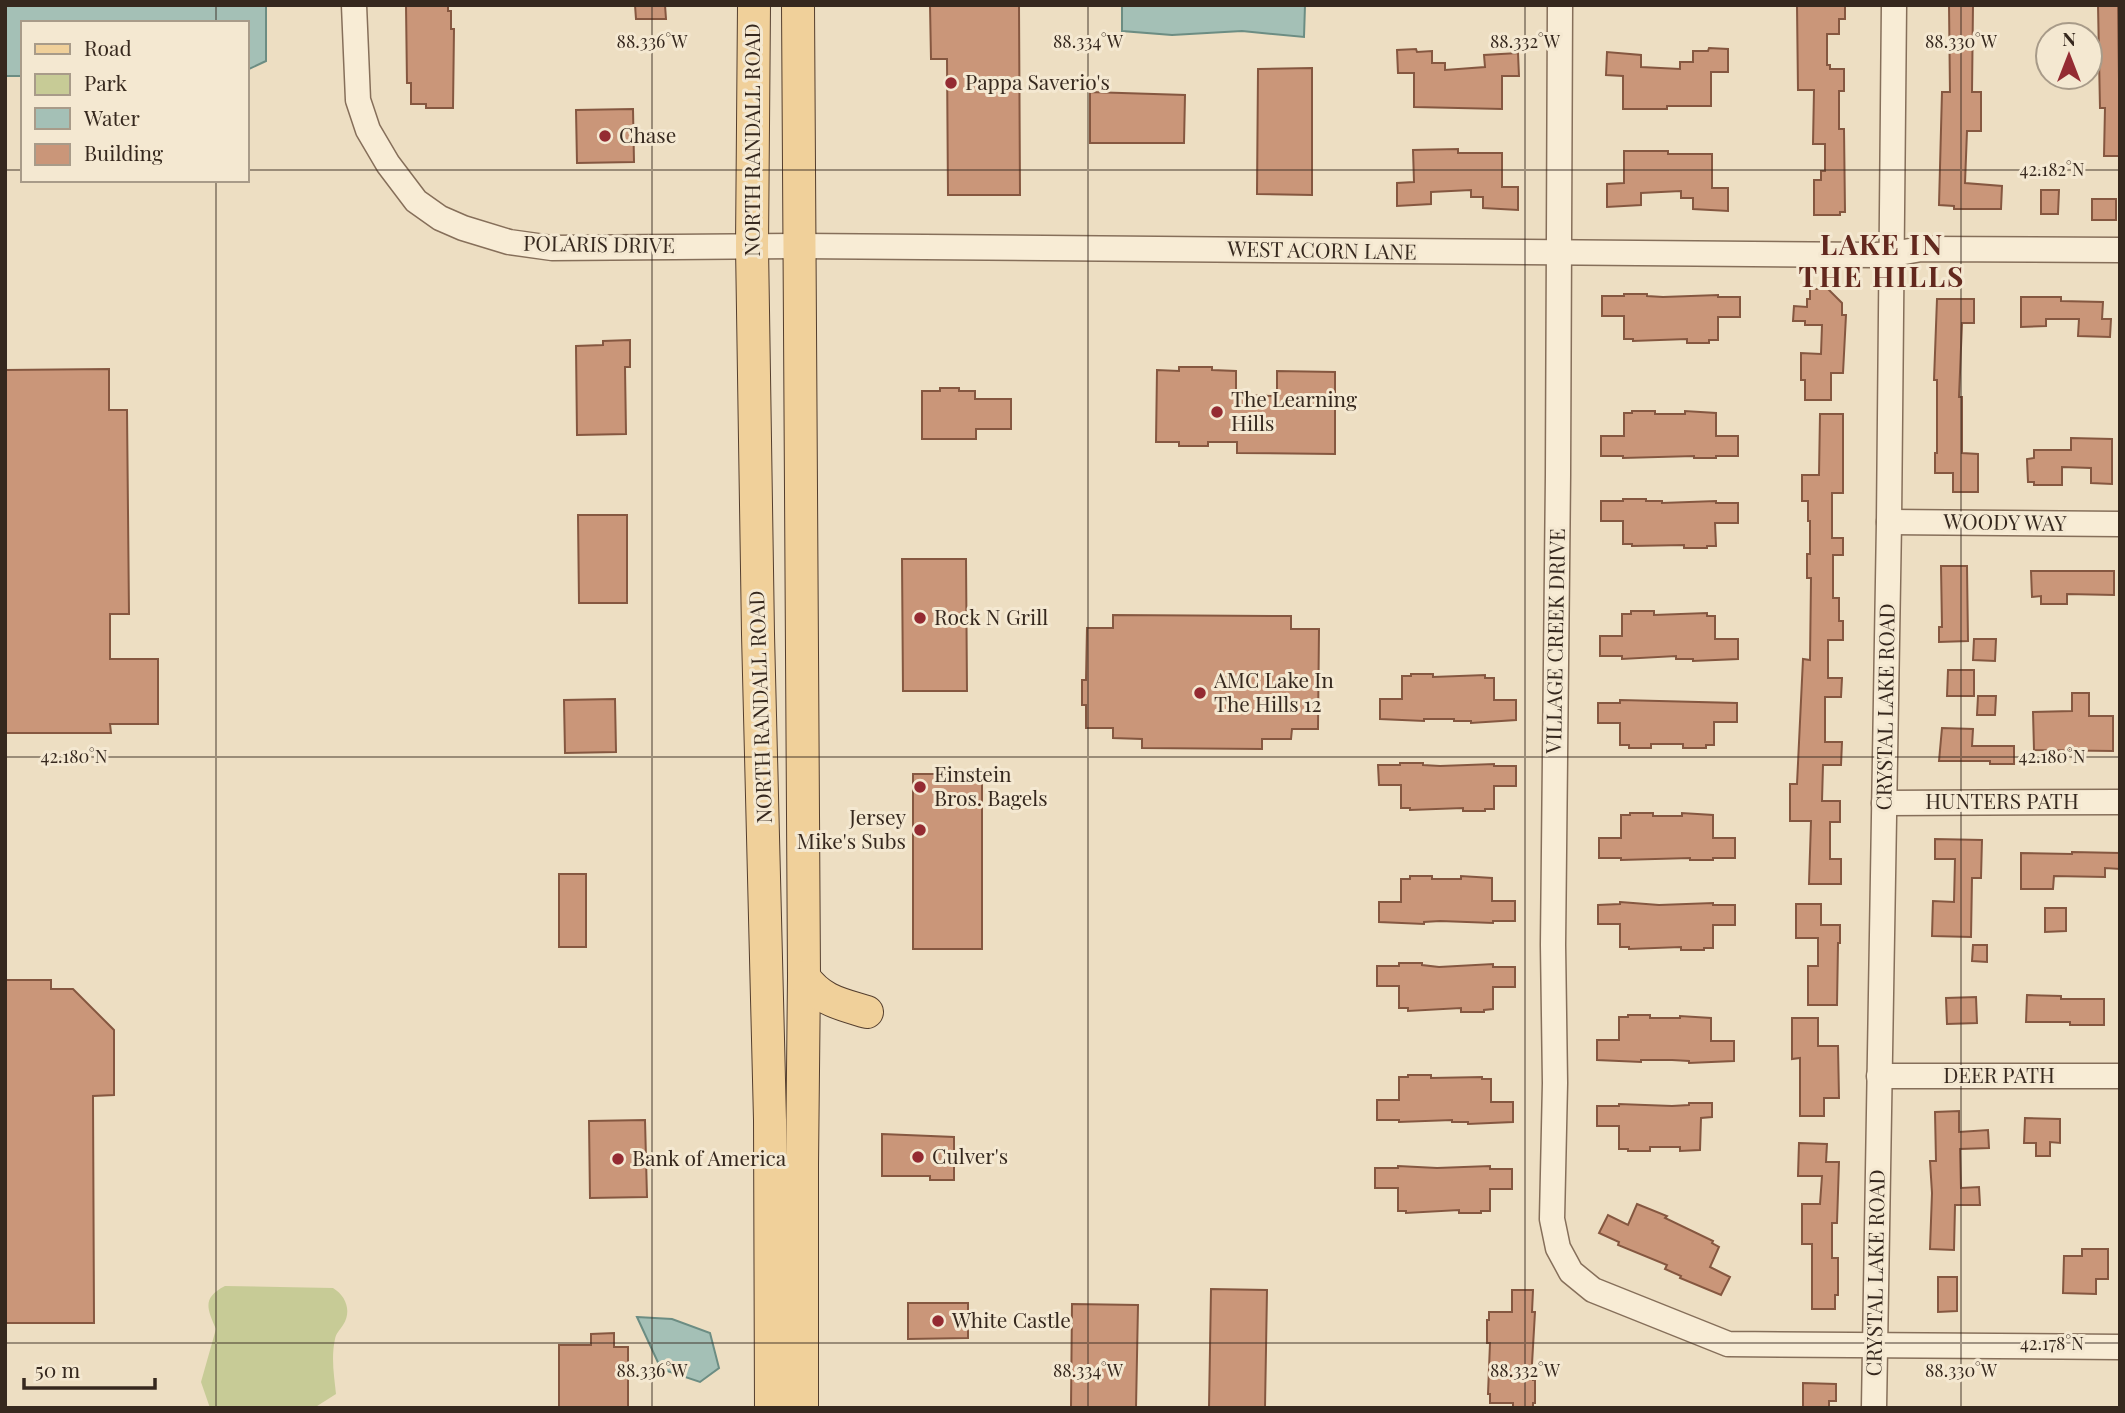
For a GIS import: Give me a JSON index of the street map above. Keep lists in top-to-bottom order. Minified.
{"streets":{"main road":["NORTH RANDALL ROAD"],"street":["POLARIS DRIVE","WEST ACORN LANE","WOODY WAY","VILLAGE CREEK DRIVE","CRYSTAL LAKE ROAD","HUNTERS PATH","DEER PATH"]},"crossings":[["NORTH RANDALL ROAD","POLARIS DRIVE"],["NORTH RANDALL ROAD","WEST ACORN LANE"],["POLARIS DRIVE","WEST ACORN LANE"],["WEST ACORN LANE","VILLAGE CREEK DRIVE"],["WEST ACORN LANE","CRYSTAL LAKE ROAD"],["WOODY WAY","CRYSTAL LAKE ROAD"],["VILLAGE CREEK DRIVE","CRYSTAL LAKE ROAD"],["CRYSTAL LAKE ROAD","HUNTERS PATH"],["CRYSTAL LAKE ROAD","DEER PATH"]],"districts":["LAKE IN THE HILLS"],"places":["Pappa Saverio's","Chase","The Learning Hills","Rock N Grill","AMC Lake In The Hills 12","Einstein Bros. Bagels","Jersey Mike's Subs","Culver's","Bank of America","White Castle"],"legend":["Road","Park","Water","Building"],"scale_bar":"50 m","north":"top","coordinates":["88.336°W","88.334°W","88.332°W","88.330°W","42.182°N","42.180°N","42.178°N"]}
